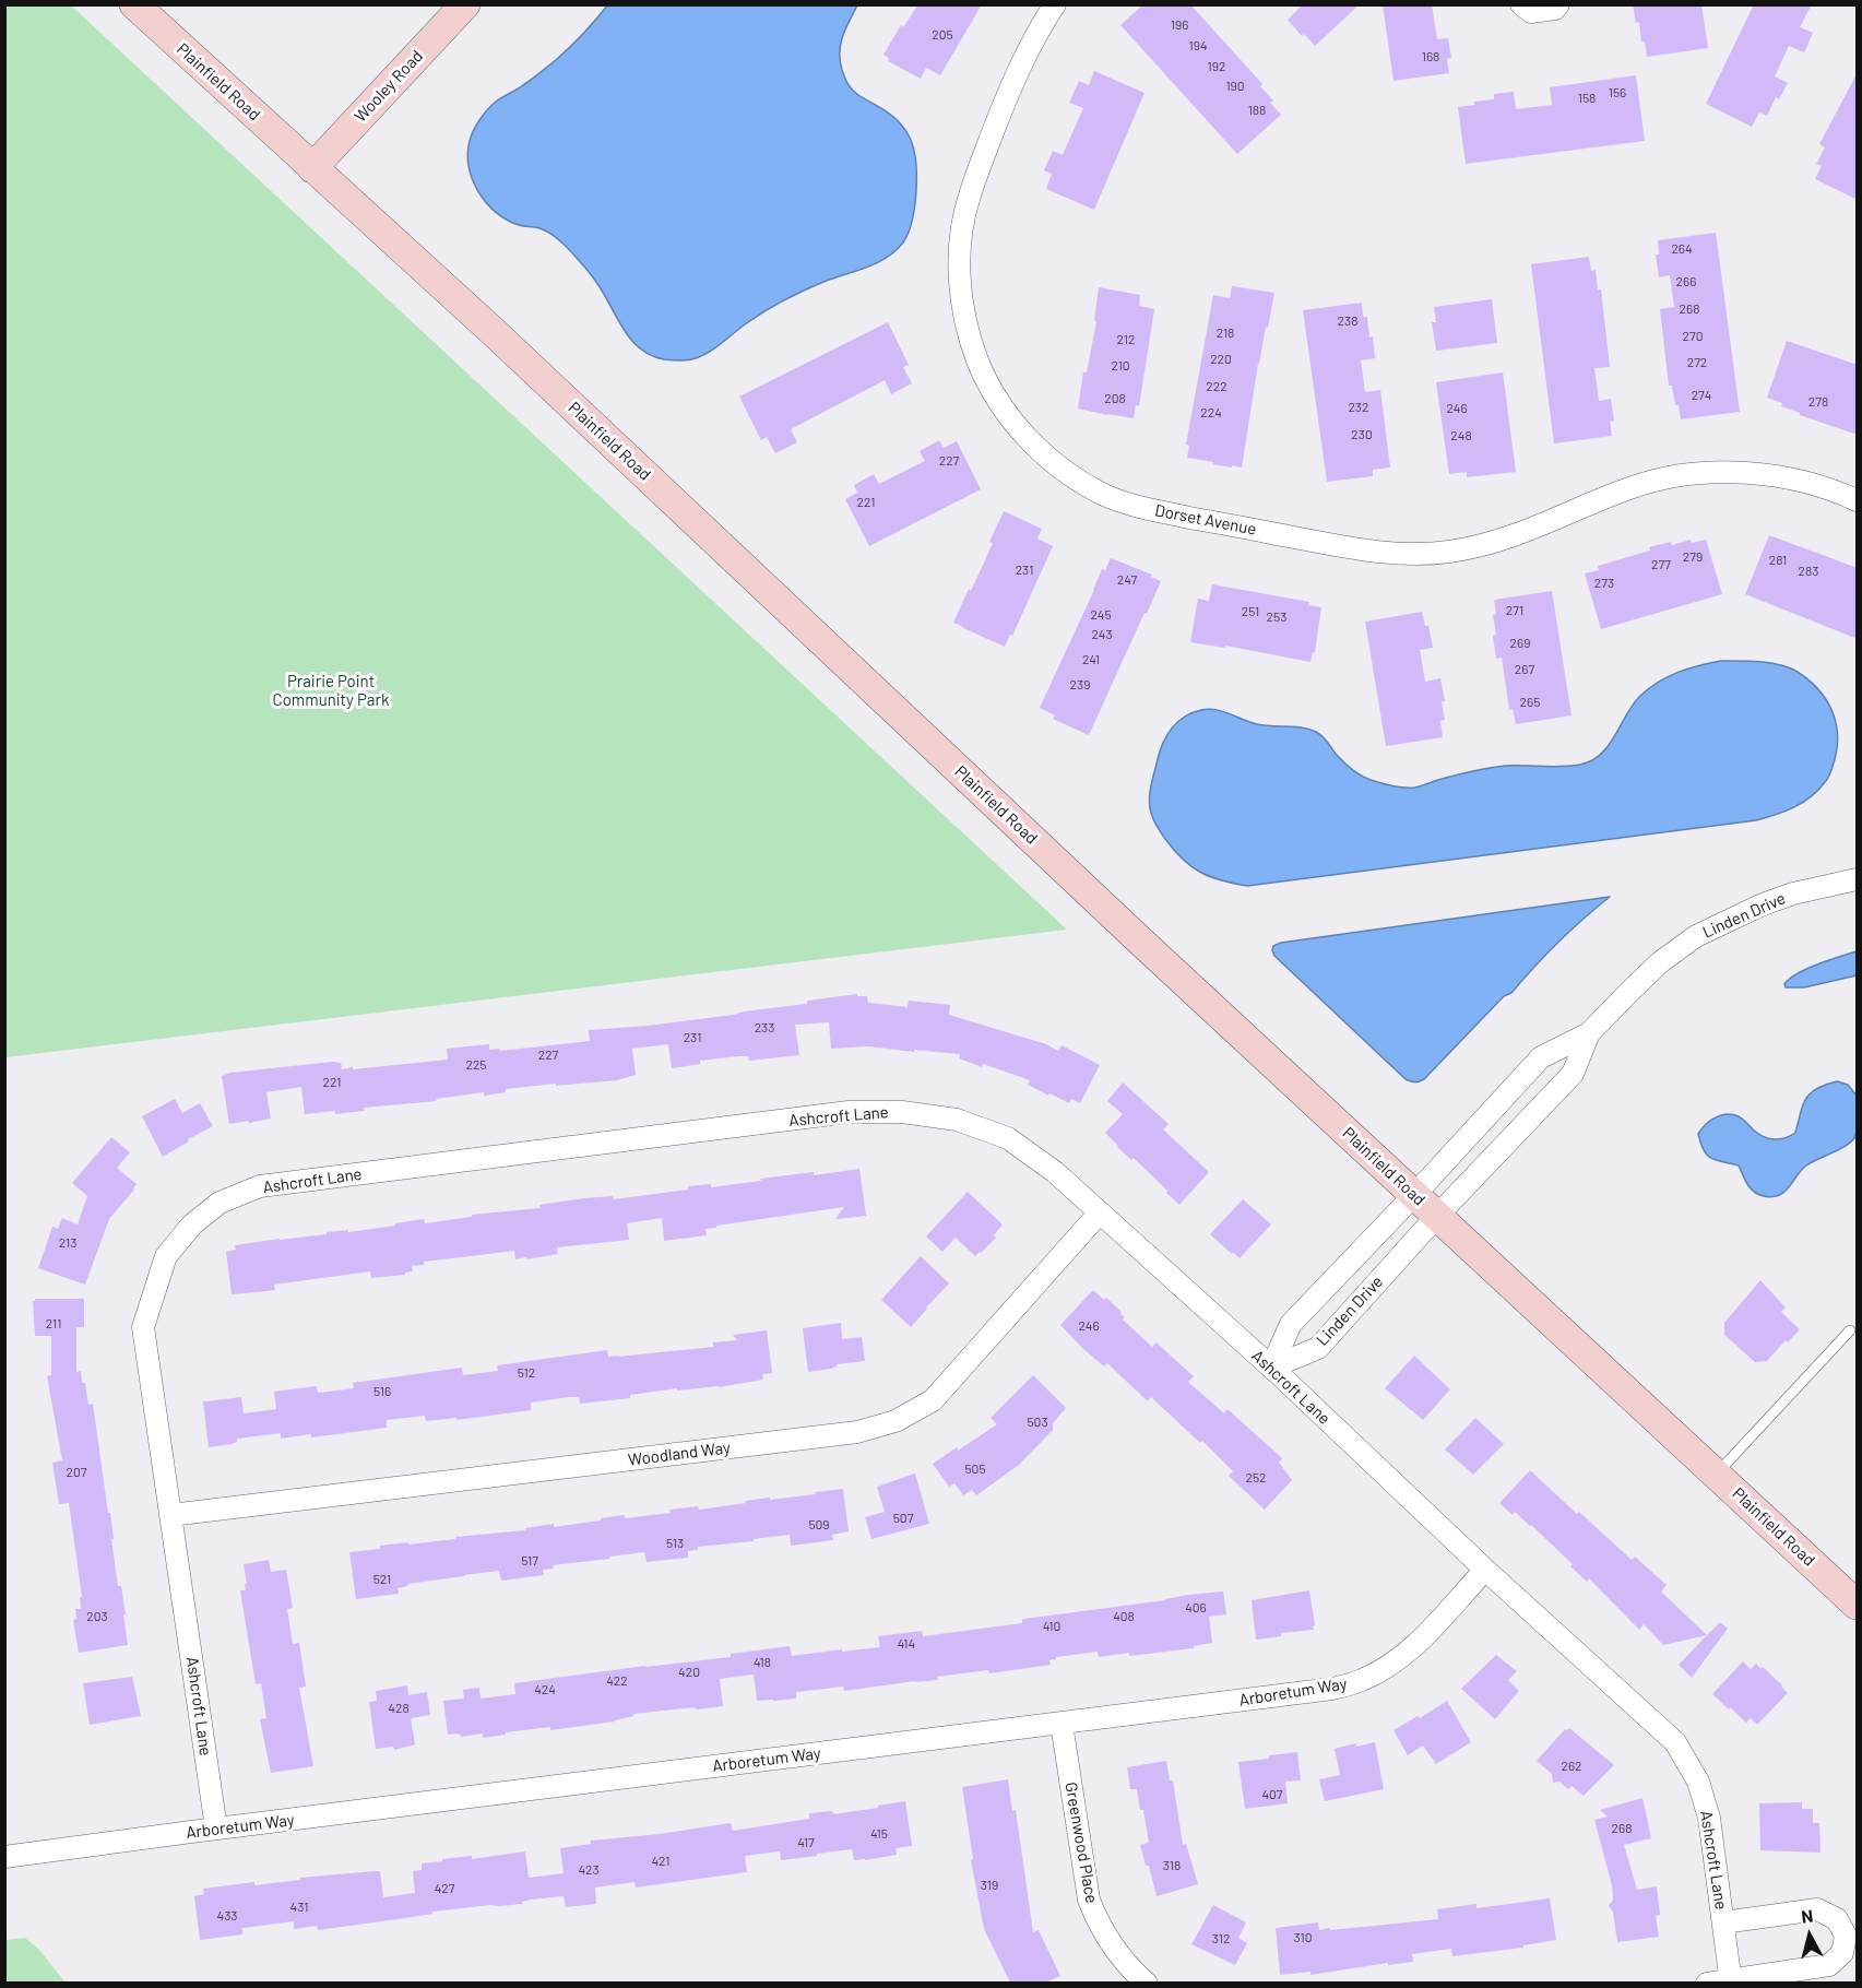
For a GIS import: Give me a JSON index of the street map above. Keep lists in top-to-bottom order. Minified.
{"streets":{"main road":["Plainfield Road","Wooley Road"],"street":["Dorset Avenue","Linden Drive","Ashcroft Lane","Woodland Way","Arboretum Way","Greenwood Place"]},"crossings":[["Plainfield Road","Wooley Road"],["Plainfield Road","Linden Drive"],["Linden Drive","Ashcroft Lane"],["Ashcroft Lane","Woodland Way"],["Ashcroft Lane","Arboretum Way"],["Arboretum Way","Greenwood Place"]],"parks":["Prairie Point Community Park"],"house_numbers":["196","205","194","168","192","190","156","158","188","264","266","268","238","218","270","212","220","272","210","222","274","208","278","232","246","224","230","248","227","221","279","281","277","231","283","247","273","271","251","245","253","243","269","241","267","239","265","233","231","227","225","221","213","211","246","512","516","503","505","207","252","507","509","513","517","521","406","203","408","410","414","418","420","422","424","428","262","407","268","415","417","421","318","423","319","427","431","433","310","312"],"north":"top"}
